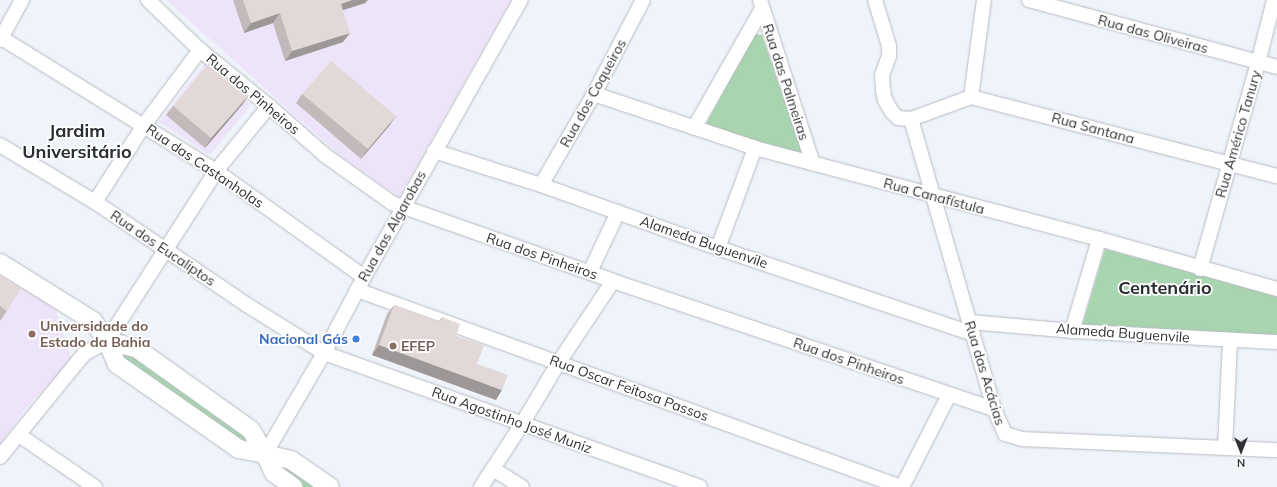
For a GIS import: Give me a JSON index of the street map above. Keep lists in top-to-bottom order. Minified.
{"streets":{"street":["Rua das Oliveiras","Rua das Palmeiras","Rua dos Coqueiros","Rua dos Pinheiros","Rua Santana","Rua Américo Tanury","Rua das Castanholas","Rua Canafístula","Rua das Algarobas","Alameda Buguenvile","Rua dos Eucaliptos","Rua das Acácias","Rua Oscar Feitosa Passos","Rua Agostinho José Muniz"]},"crossings":[["Rua das Oliveiras","Rua Américo Tanury"],["Rua das Palmeiras","Rua Canafístula"],["Rua dos Coqueiros","Rua Canafístula"],["Rua dos Coqueiros","Alameda Buguenvile"],["Rua dos Pinheiros","Rua das Algarobas"],["Rua dos Pinheiros","Rua das Acácias"],["Rua Santana","Rua Américo Tanury"],["Rua Américo Tanury","Rua Canafístula"],["Rua das Castanholas","Rua das Algarobas"],["Rua Canafístula","Rua das Acácias"],["Rua das Algarobas","Alameda Buguenvile"],["Rua das Algarobas","Rua dos Eucaliptos"],["Rua das Algarobas","Rua Oscar Feitosa Passos"],["Rua das Algarobas","Rua Agostinho José Muniz"],["Alameda Buguenvile","Rua das Acácias"],["Rua dos Eucaliptos","Rua Agostinho José Muniz"]],"districts":["Jardim Universitário","Centenário"],"places":["Universidade do Estado da Bahia","Nacional Gás","EFEP"],"north":"bottom"}
